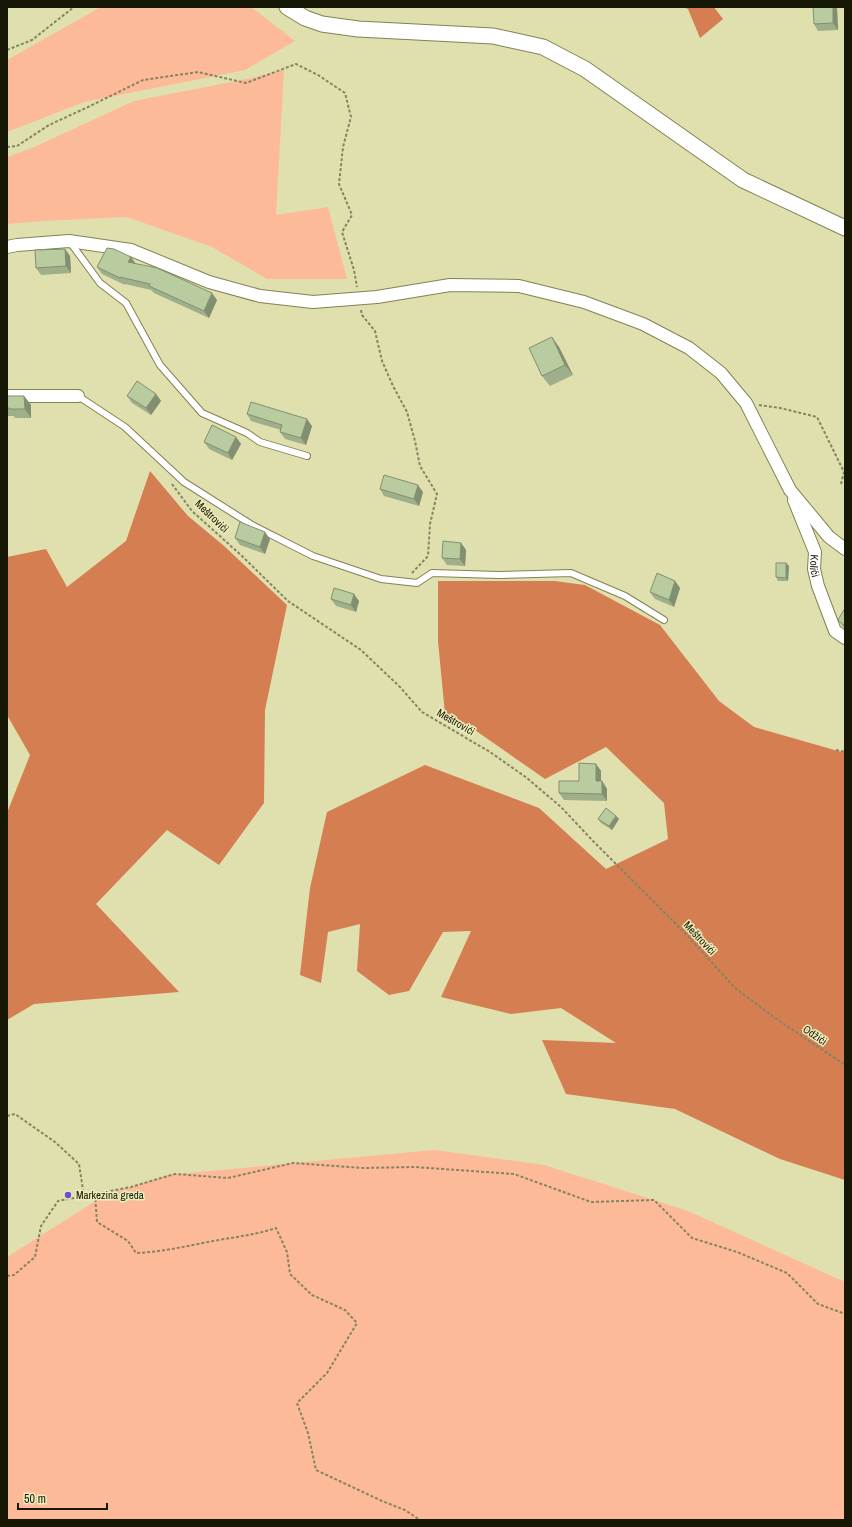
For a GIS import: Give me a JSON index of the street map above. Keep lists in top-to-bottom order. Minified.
{"streets":{"street":["Kolići"],"path":["Meštrovići","Odžići"]},"crossings":[["Meštrovići","Odžići"]],"places":["Markezina greda"],"scale_bar":"50 m"}
